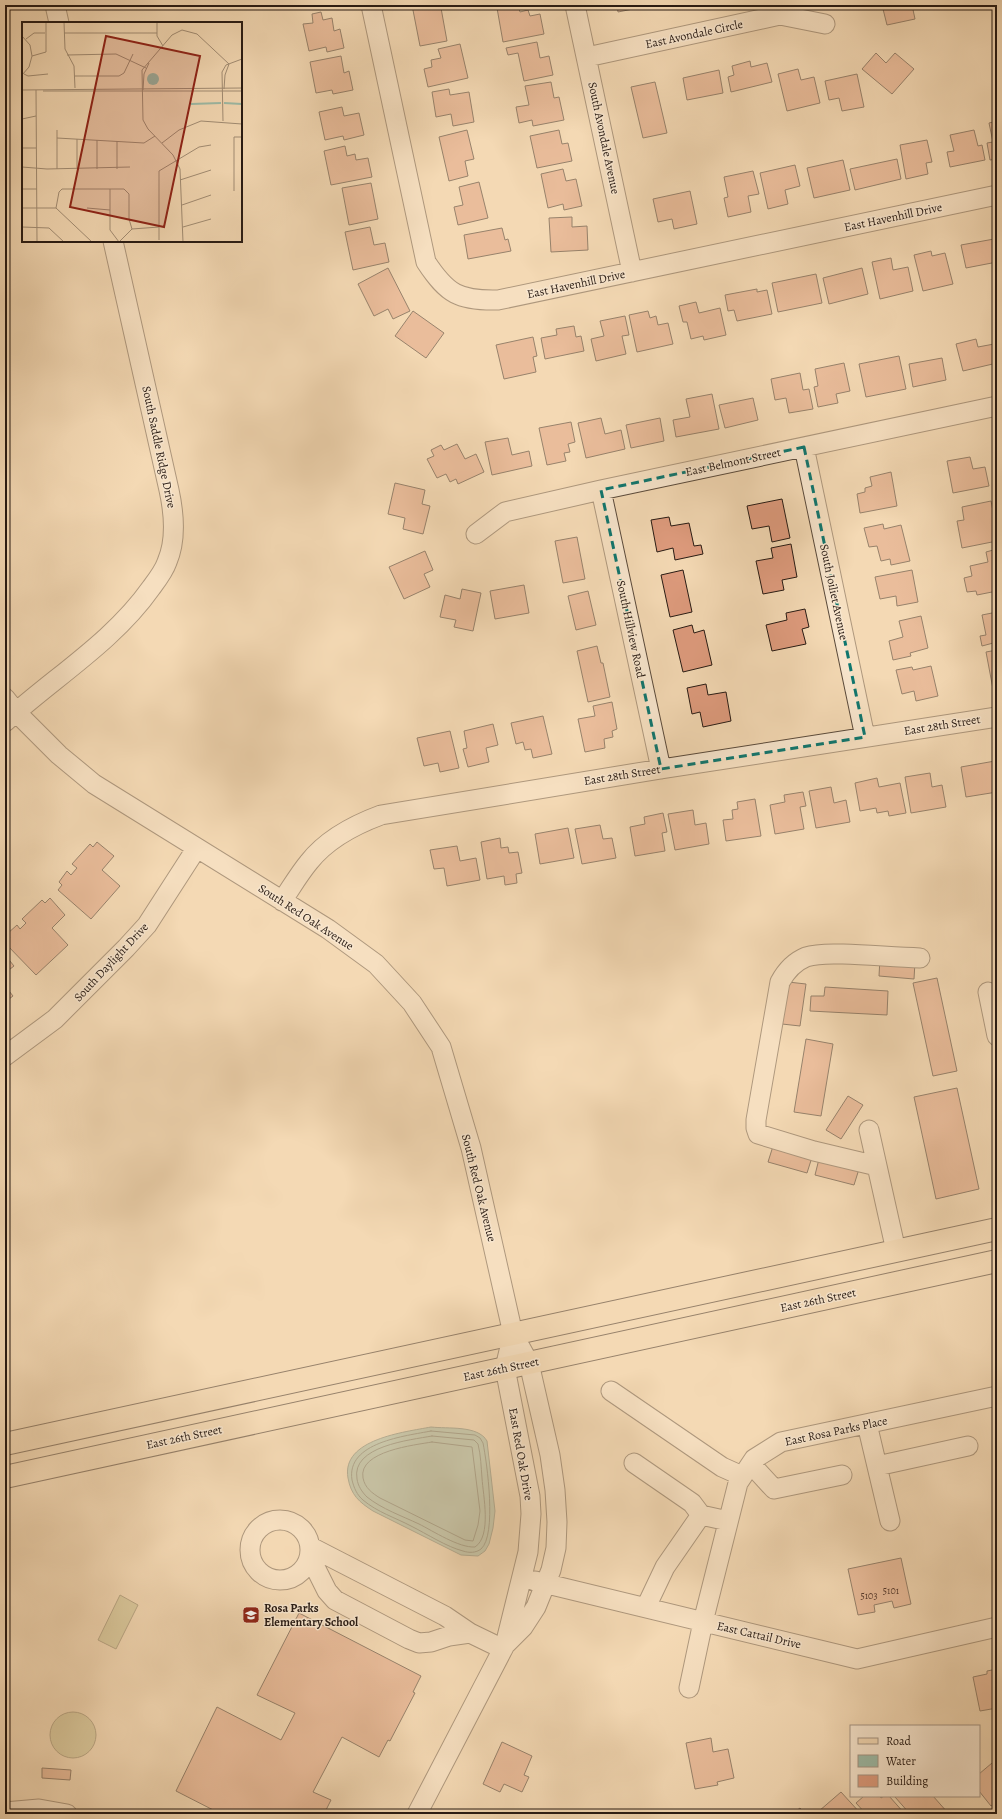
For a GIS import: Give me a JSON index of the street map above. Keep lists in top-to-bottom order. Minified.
{"streets":{"main road":["East 26th Street"],"street":["East Avondale Circle","South Avondale Avenue","East Havenhill Drive","South Saddle Ridge Drive","East Belmont Street","South Joiliet Avenue","South Hillview Road","East 28th Street","South Red Oak Avenue","South Daylight Drive","East Rosa Parks Place","East Red Oak Drive","East Cattail Drive"]},"crossings":[["East Avondale Circle","South Avondale Avenue"],["South Avondale Avenue","East Havenhill Drive"],["South Saddle Ridge Drive","South Red Oak Avenue"],["East Belmont Street","South Joiliet Avenue"],["East Belmont Street","South Hillview Road"],["South Joiliet Avenue","East 28th Street"],["South Hillview Road","East 28th Street"],["East 28th Street","South Red Oak Avenue"],["South Red Oak Avenue","South Daylight Drive"],["South Red Oak Avenue","East 26th Street"],["South Red Oak Avenue","East Red Oak Drive"],["East 26th Street","East Red Oak Drive"],["East Rosa Parks Place","East Cattail Drive"],["East Red Oak Drive","East Cattail Drive"]],"places":{"school or university":["Rosa Parks Elementary School"]},"house_numbers":["5101","5103"],"legend":["Road","Water","Building"]}
